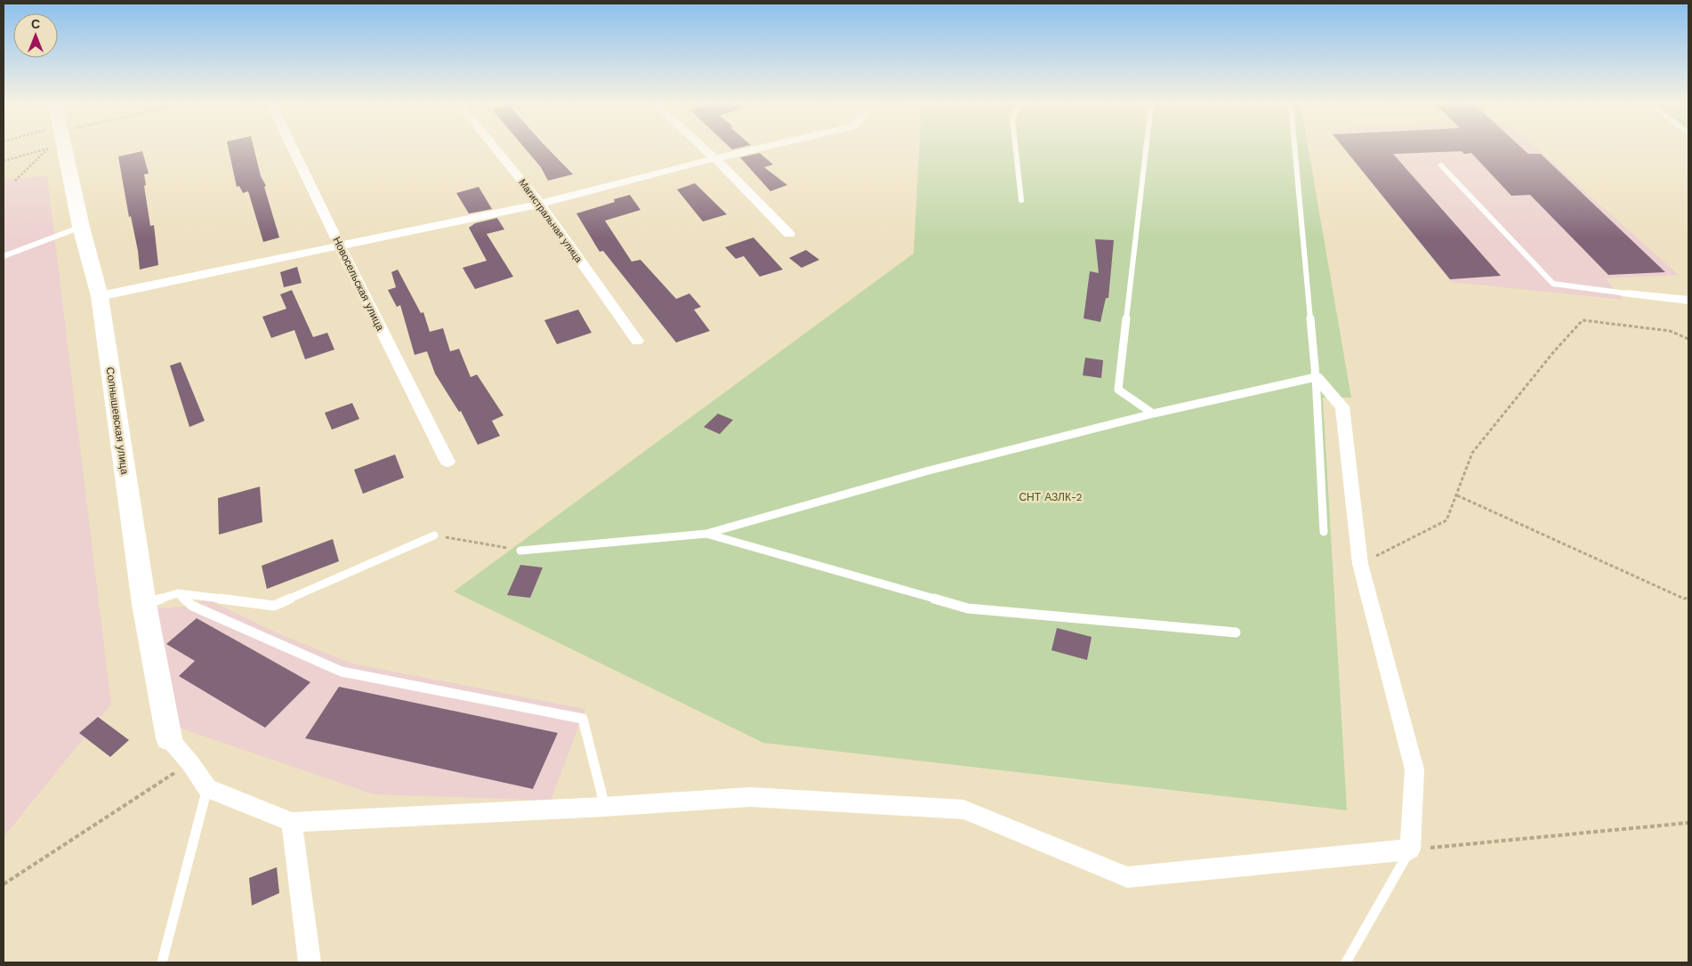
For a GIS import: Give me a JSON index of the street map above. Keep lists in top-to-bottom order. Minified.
{"streets":{"street":["Магистральная улица","Новосельская улица","Солнышевская улица"]},"parks":["СНТ АЗЛК-2"],"north":"top"}
